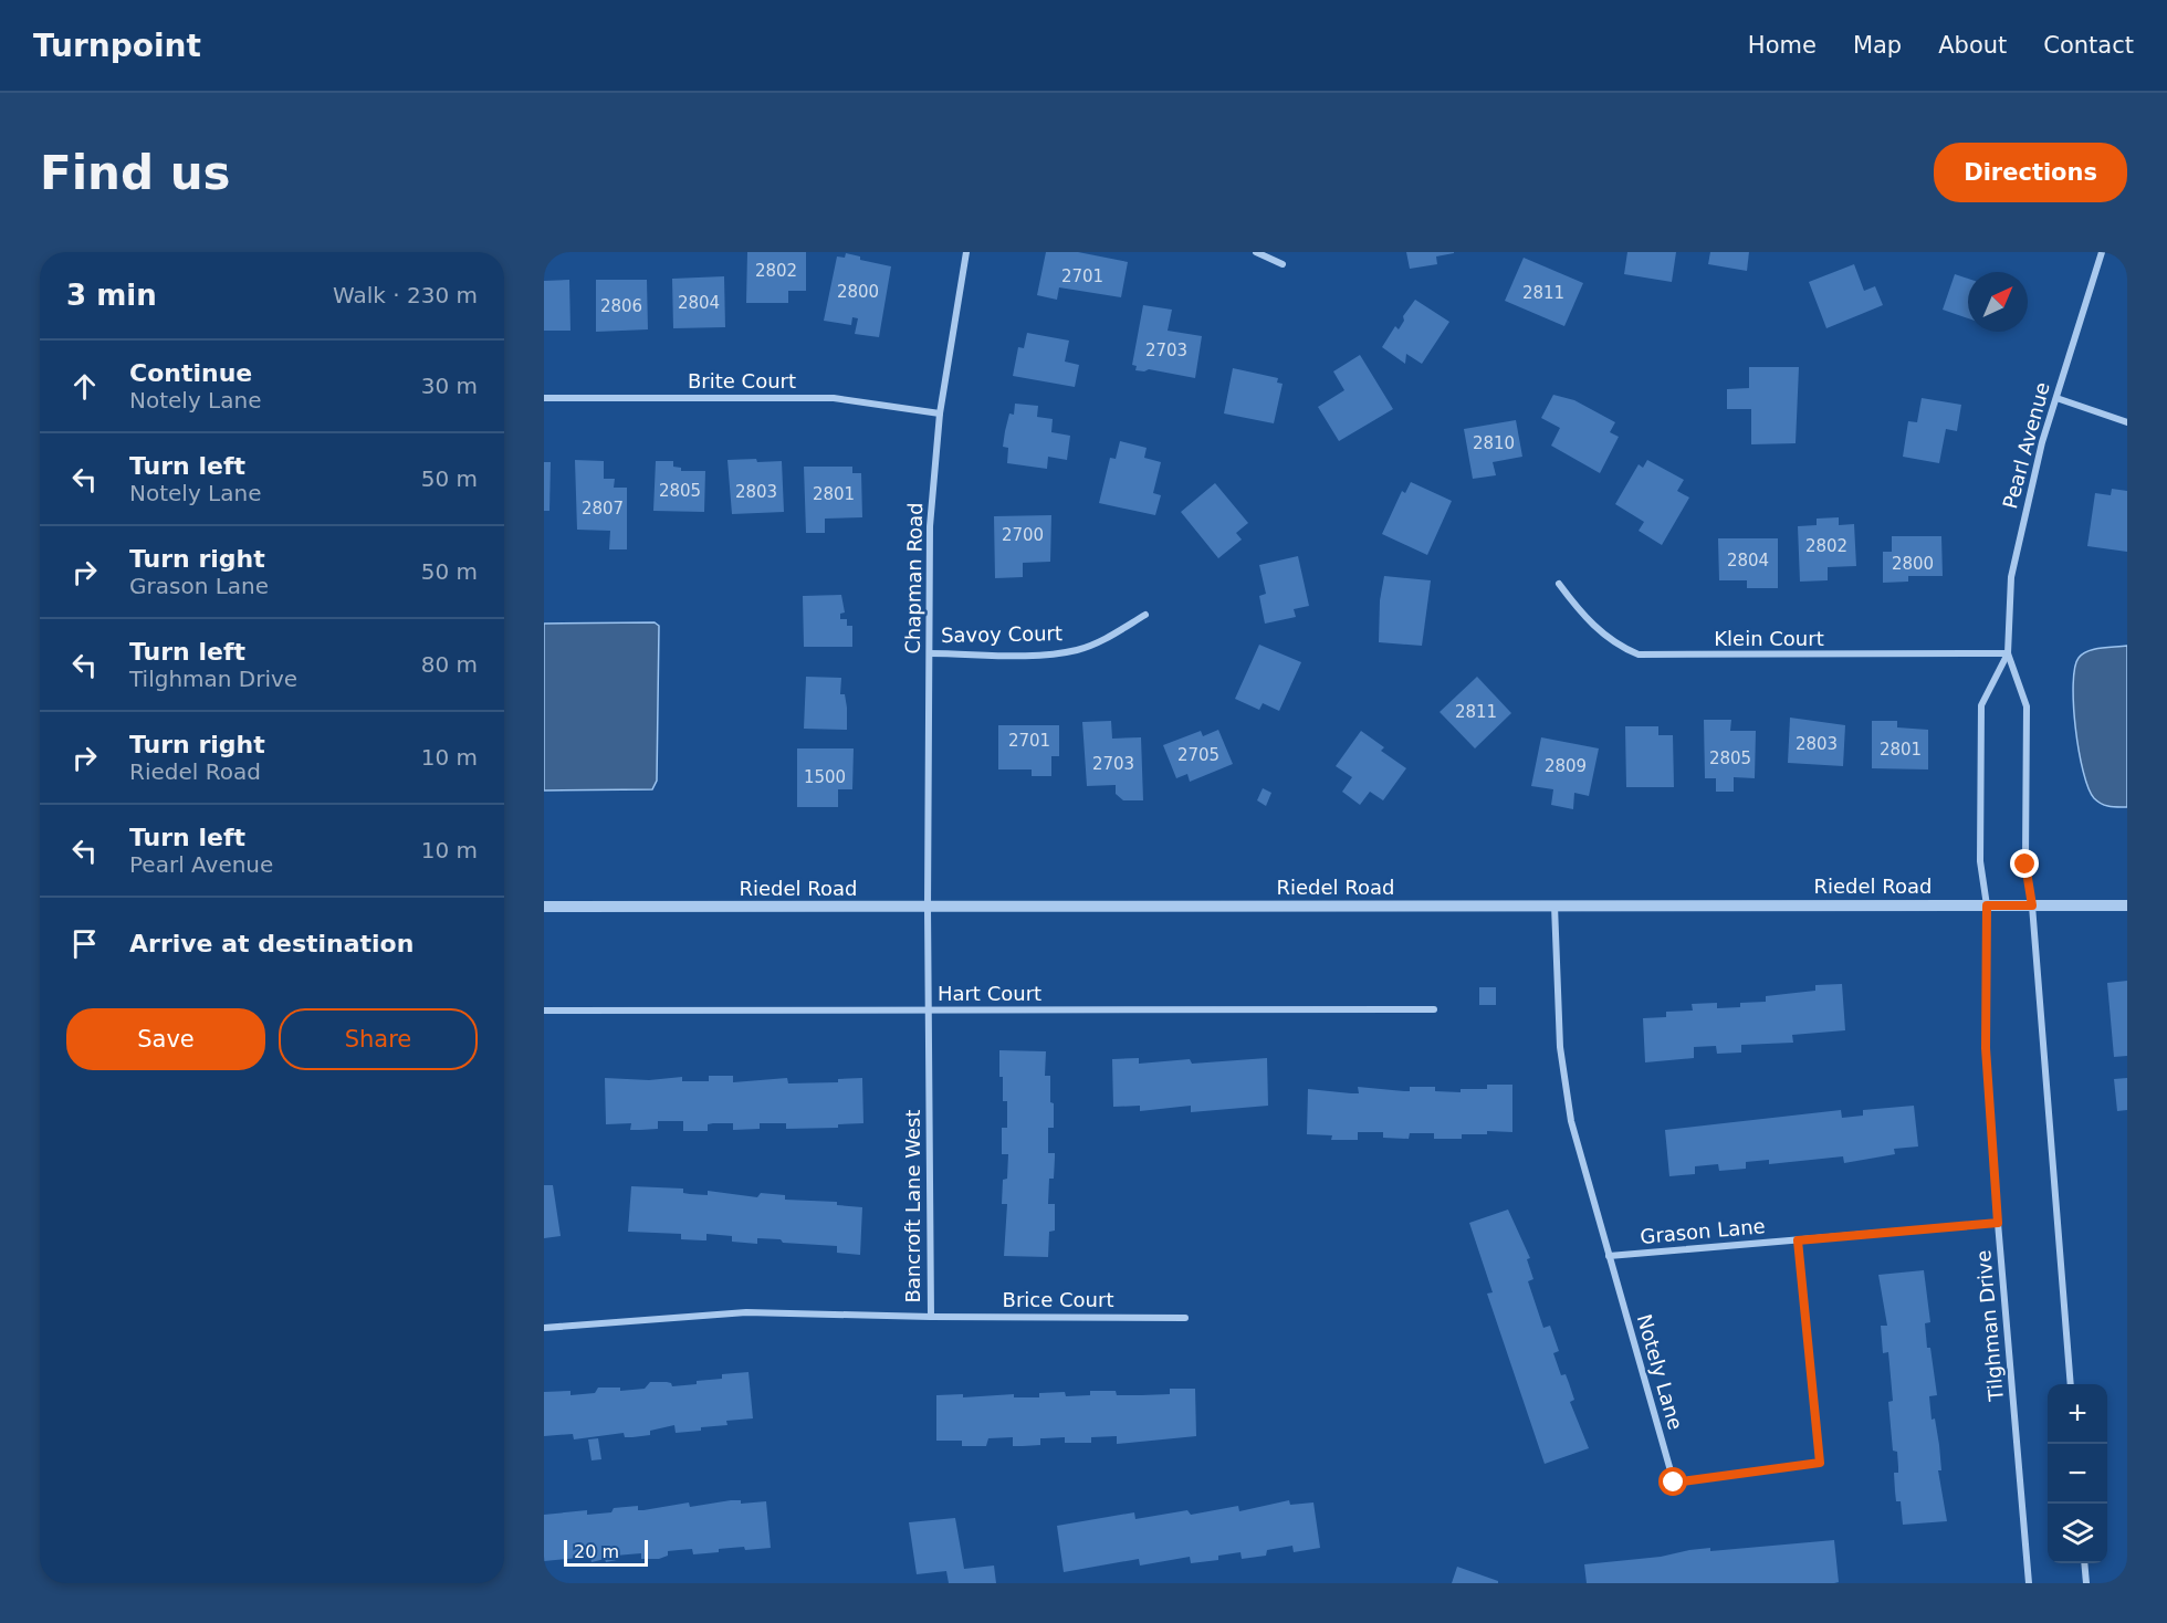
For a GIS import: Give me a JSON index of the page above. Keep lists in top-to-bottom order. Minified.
{"streets":{"street":["Brite Court","Pearl Avenue","Chapman Road","Savoy Court","Klein Court","Riedel Road","Hart Court","Bancroft Lane West","Grason Lane","Brice Court","Tilghman Drive","Notely Lane"]},"crossings":[["Brite Court","Chapman Road"],["Pearl Avenue","Klein Court"],["Pearl Avenue","Riedel Road"],["Pearl Avenue","Tilghman Drive"],["Chapman Road","Savoy Court"],["Chapman Road","Riedel Road"],["Chapman Road","Bancroft Lane West"],["Riedel Road","Bancroft Lane West"],["Riedel Road","Tilghman Drive"],["Riedel Road","Notely Lane"],["Hart Court","Bancroft Lane West"],["Bancroft Lane West","Brice Court"],["Grason Lane","Tilghman Drive"],["Grason Lane","Notely Lane"]],"house_numbers":["2802","2701","2800","2811","2804","2806","2703","2810","2805","2803","2801","2807","2700","2802","2804","2800","2811","2701","2803","2801","2705","2805","2703","2809","1500"],"scale_bar":"20 m","north":"top right","page":{"header":"Turnpoint","nav":["Home","Map","About","Contact"],"buttons":["Directions",["Save","Share"]],"title":"Find us","heading":["3 min","Walk · 230 m"],"list":[["Continue","Notely Lane","30 m"],["Turn left","Notely Lane","50 m"],["Turn right","Grason Lane","50 m"],["Turn left","Tilghman Drive","80 m"],["Turn right","Riedel Road","10 m"],["Turn left","Pearl Avenue","10 m"],"Arrive at destination"],"map_buttons":["+","−"],"scale":"20 m"}}
